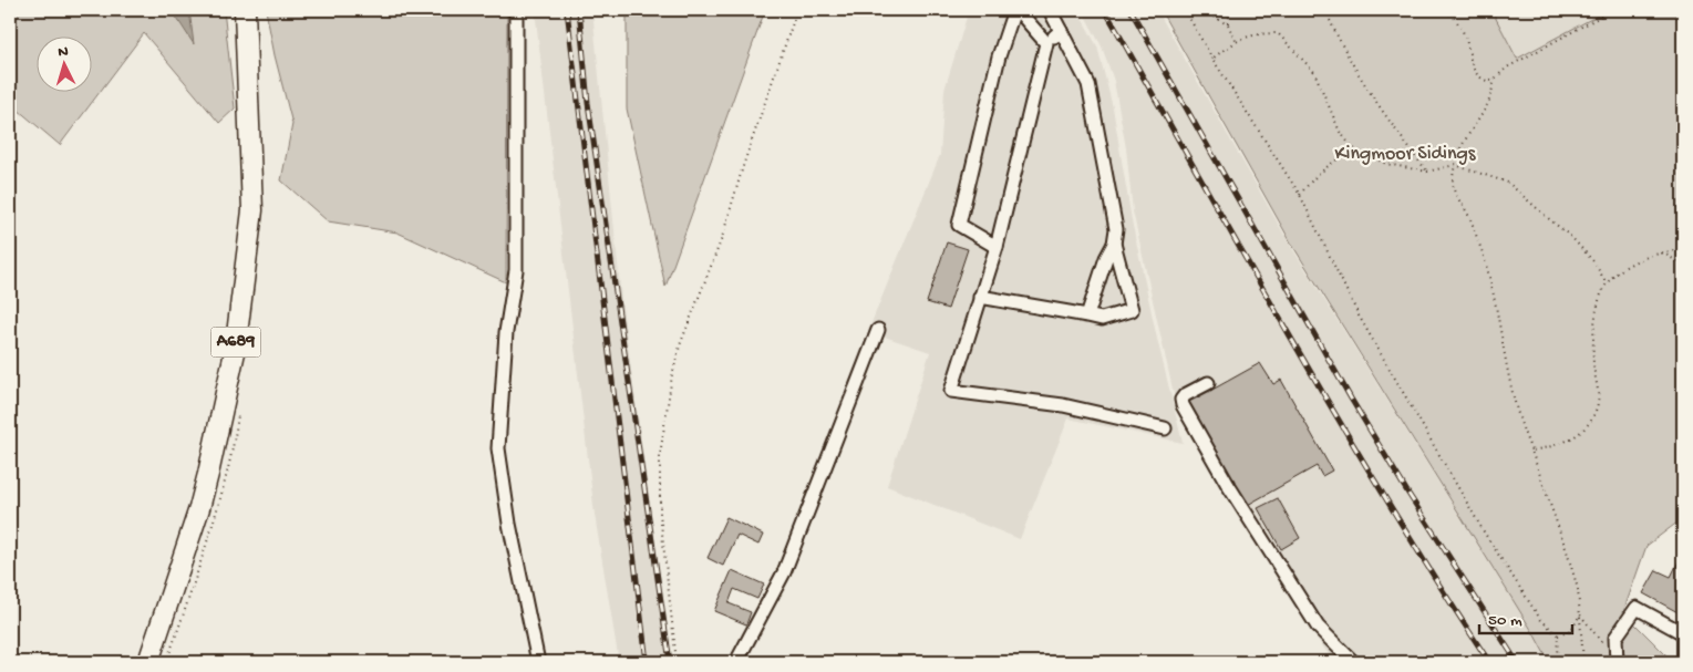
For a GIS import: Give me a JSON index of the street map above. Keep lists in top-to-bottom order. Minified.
{"streets":{"highway":["A689"]},"parks":["Kingmoor Sidings"],"scale_bar":"50 m","north":"top"}
